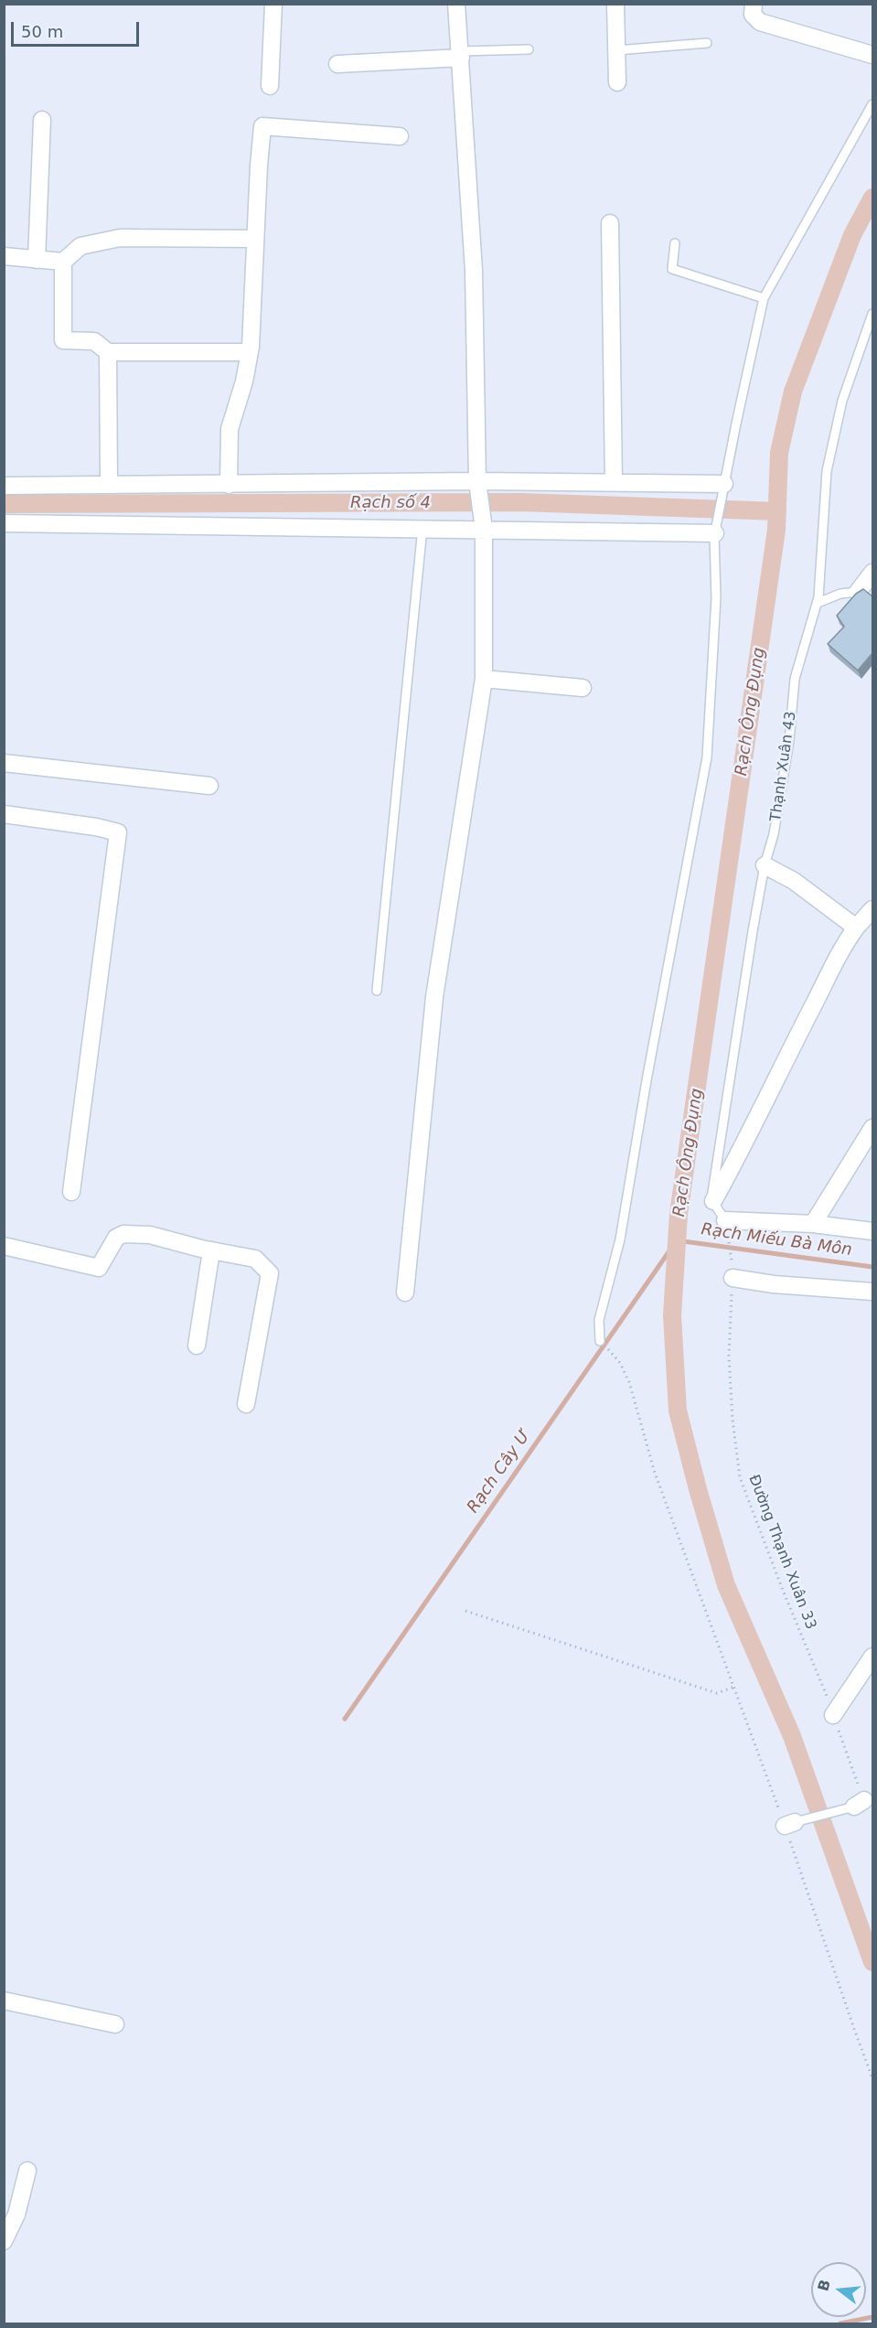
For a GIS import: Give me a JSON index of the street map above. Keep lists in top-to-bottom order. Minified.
{"streets":{"lane":["Thạnh Xuân 43"],"path":["Đường Thạnh Xuân 33"]},"water":["Rạch số 4","Rạch Ông Đụng","Rạch Miếu Bà Môn","Rạch Cây Ư"],"scale_bar":"50 m","north":"left"}
